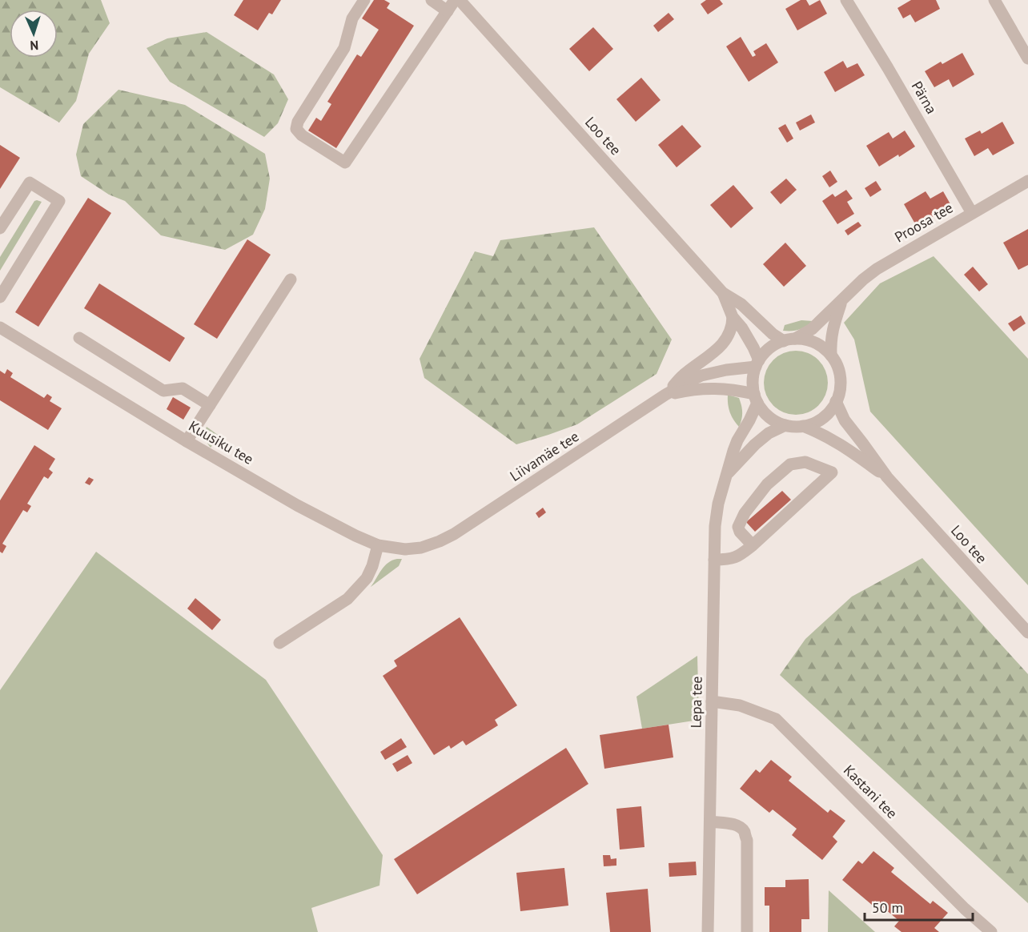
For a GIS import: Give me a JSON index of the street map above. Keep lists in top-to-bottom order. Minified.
{"streets":{"street":["Pärna","Loo tee","Proosa tee","Kuusiku tee","Liivamäe tee","Lepa tee","Kastani tee"]},"crossings":[["Pärna","Proosa tee"],["Loo tee","Proosa tee"],["Loo tee","Liivamäe tee"],["Loo tee","Lepa tee"],["Proosa tee","Liivamäe tee"],["Proosa tee","Lepa tee"],["Kuusiku tee","Liivamäe tee"],["Liivamäe tee","Lepa tee"],["Lepa tee","Kastani tee"]],"scale_bar":"50 m","north":"bottom"}
